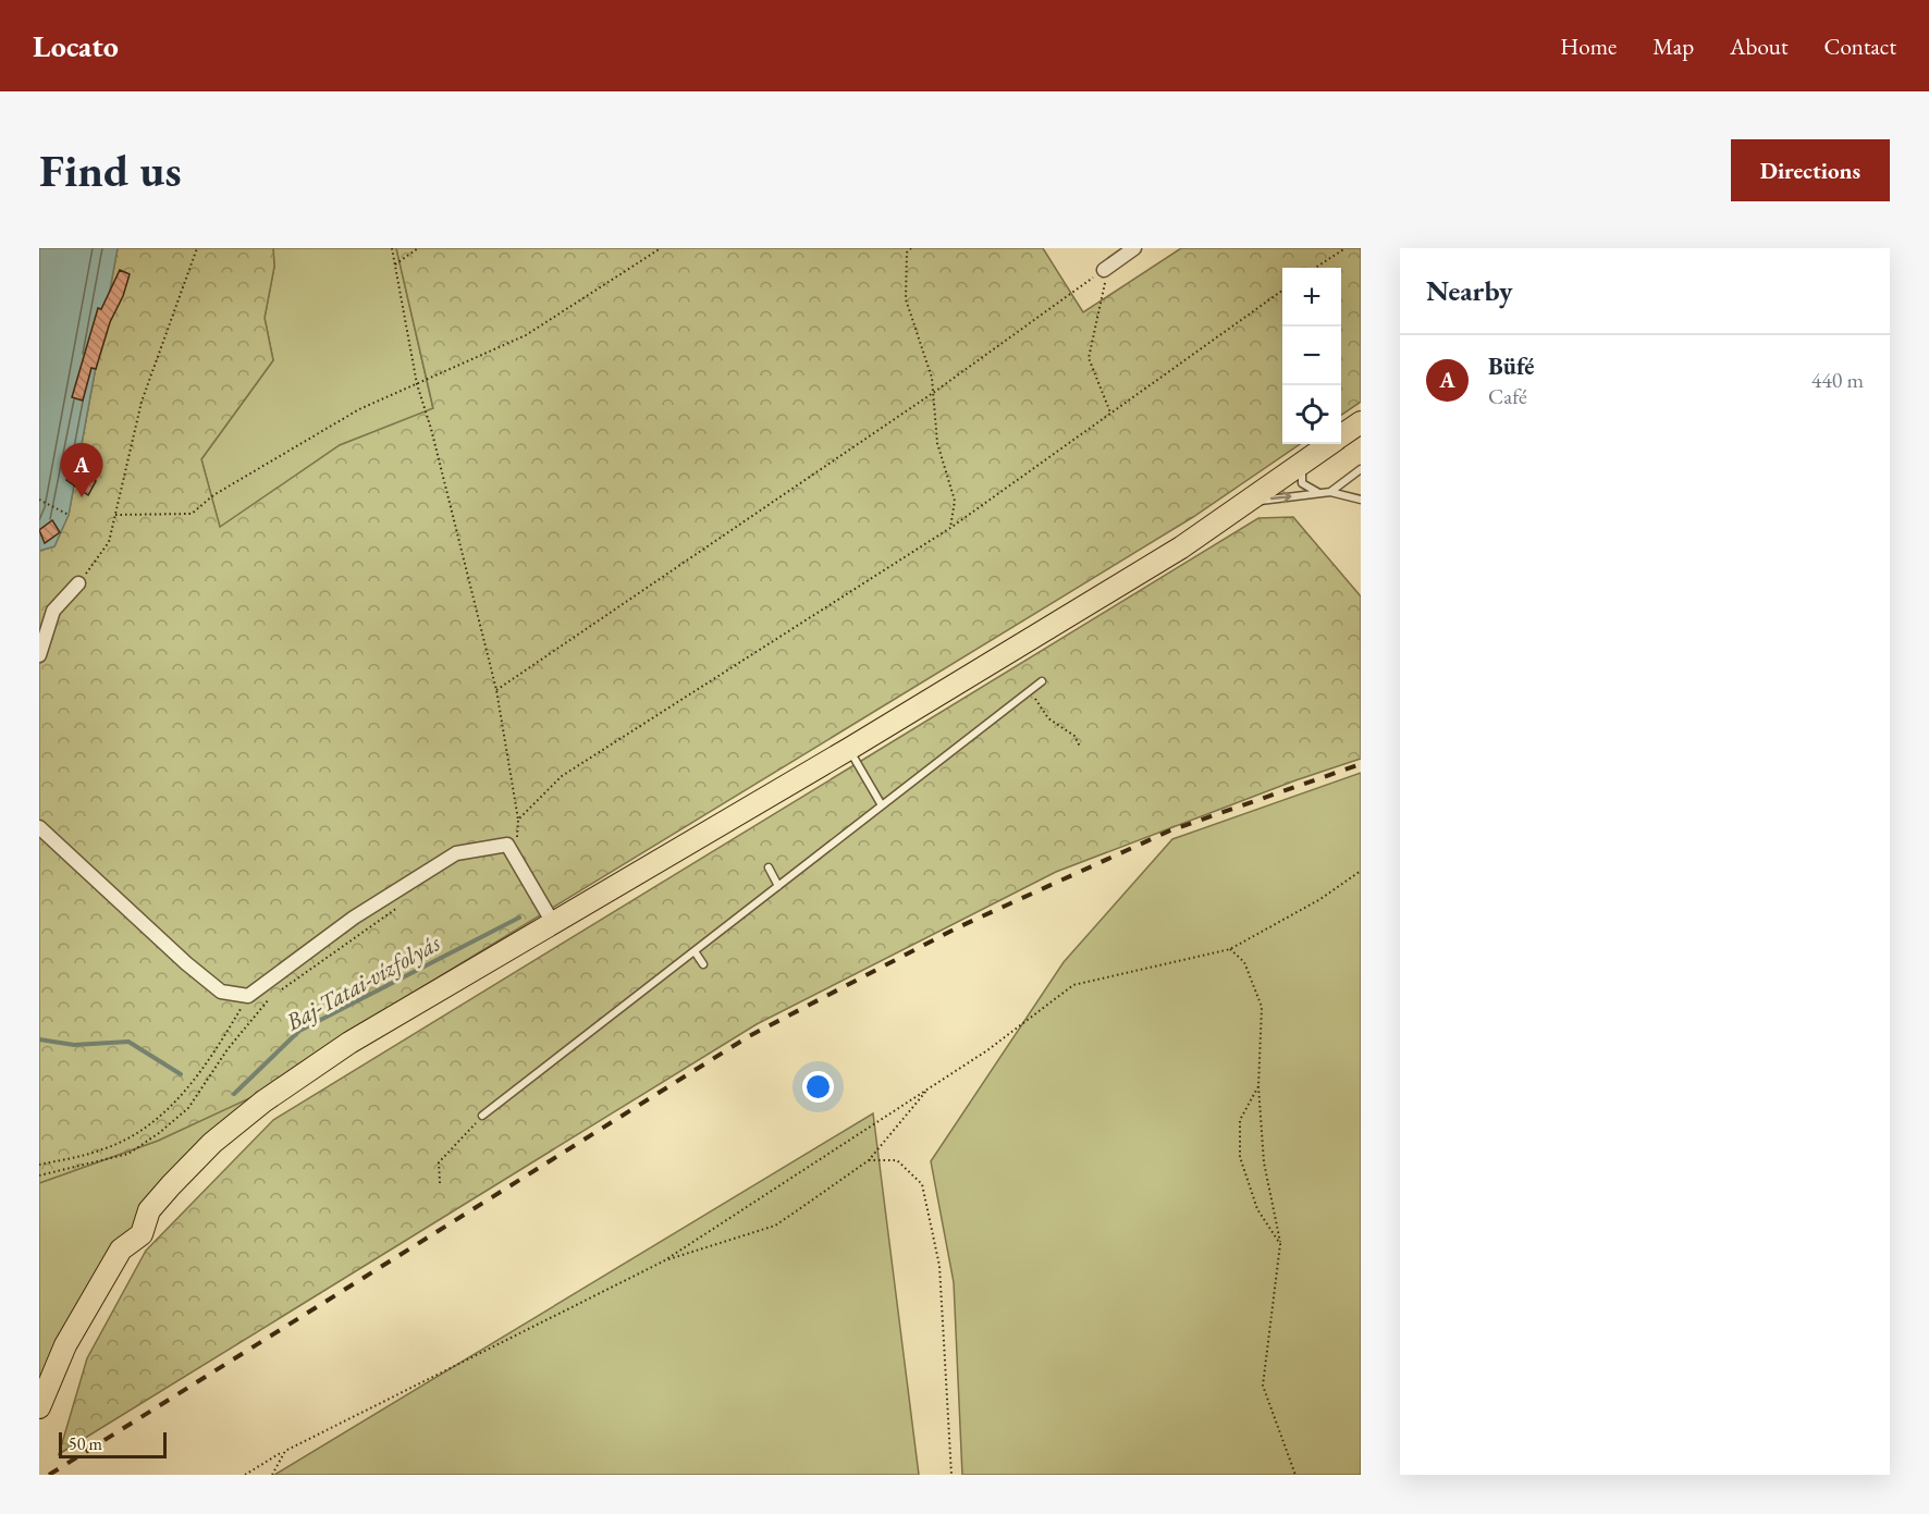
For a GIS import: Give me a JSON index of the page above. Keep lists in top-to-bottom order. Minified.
{"water":["Baj-Tatai-vízfolyás"],"scale_bar":"50 m","page":{"header":"Locato","nav":["Home","Map","About","Contact"],"buttons":"Directions","title":"Find us","heading":"Nearby","map_buttons":["+","−"],"list":[{"mark":"A","name":"Büfé","note":"Café","value":"440 m"}],"pins":"A","scale":"50 m"}}
